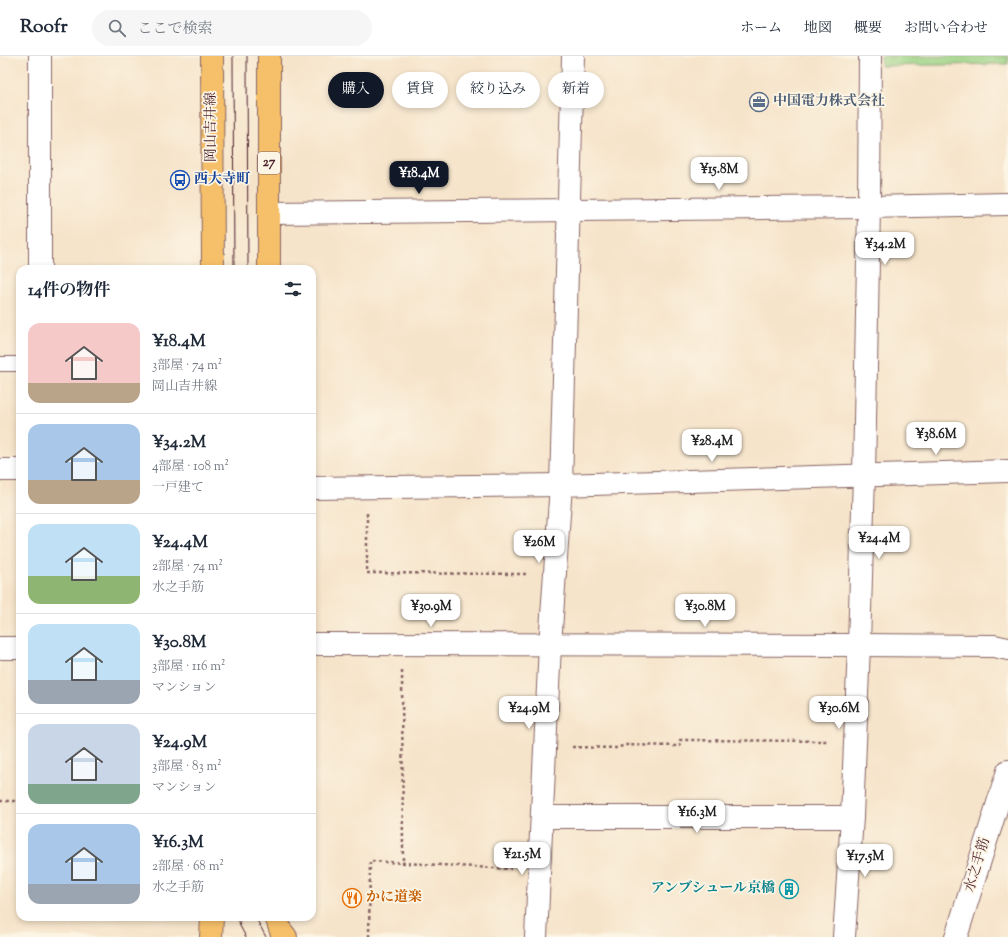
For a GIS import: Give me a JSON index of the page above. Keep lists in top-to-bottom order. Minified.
{"streets":{"main road":["岡山吉井線","27"],"street":["水之手筋"]},"places":{"office":["中国電力株式会社"],"bus stop":["西大寺町"],"building":["アンブシュール京橋"],"restaurant":["かに道楽"]},"page":{"header":"Roofr","search":"ここで検索","nav":["ホーム","地図","概要","お問い合わせ"],"chip":["購入","賃貸","絞り込み","新着"],"price":["¥15.8M","¥18.4M","¥34.2M","¥38.6M","¥28.4M","¥24.4M","¥26M","¥30.9M","¥30.8M","¥24.9M","¥30.6M","¥16.3M","¥21.5M","¥17.5M"],"heading":"14件の物件","list":[{"name":"¥18.4M","note":"3部屋 · 74 m² · 岡山吉井線"},{"name":"¥34.2M","note":"4部屋 · 108 m² · 一戸建て"},{"name":"¥24.4M","note":"2部屋 · 74 m² · 水之手筋"},{"name":"¥30.8M","note":"3部屋 · 116 m² · マンション"},{"name":"¥24.9M","note":"3部屋 · 83 m² · マンション"},{"name":"¥16.3M","note":"2部屋 · 68 m² · 水之手筋"}]}}
